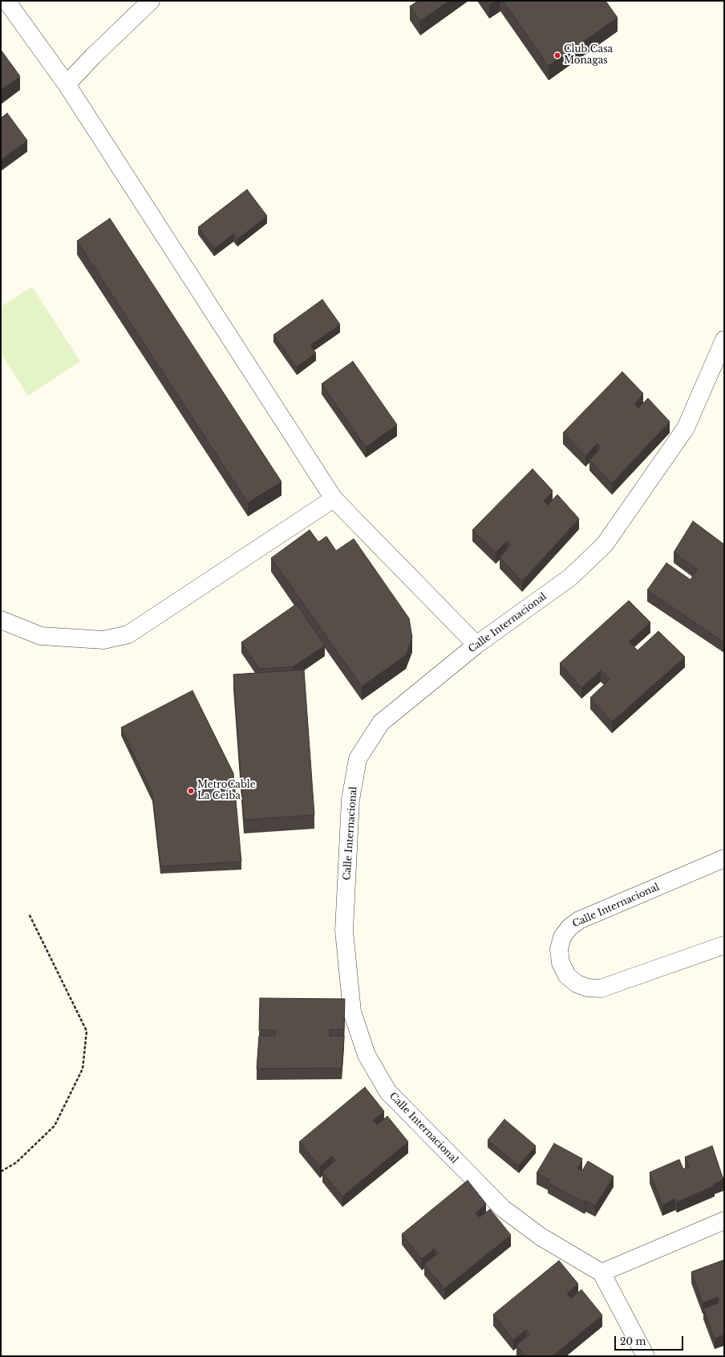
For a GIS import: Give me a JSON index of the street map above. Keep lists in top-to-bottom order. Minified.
{"streets":{"street":["Calle Internacional"]},"places":["Club Casa Monagas","MetroCable La Ceiba"],"scale_bar":"20 m"}
